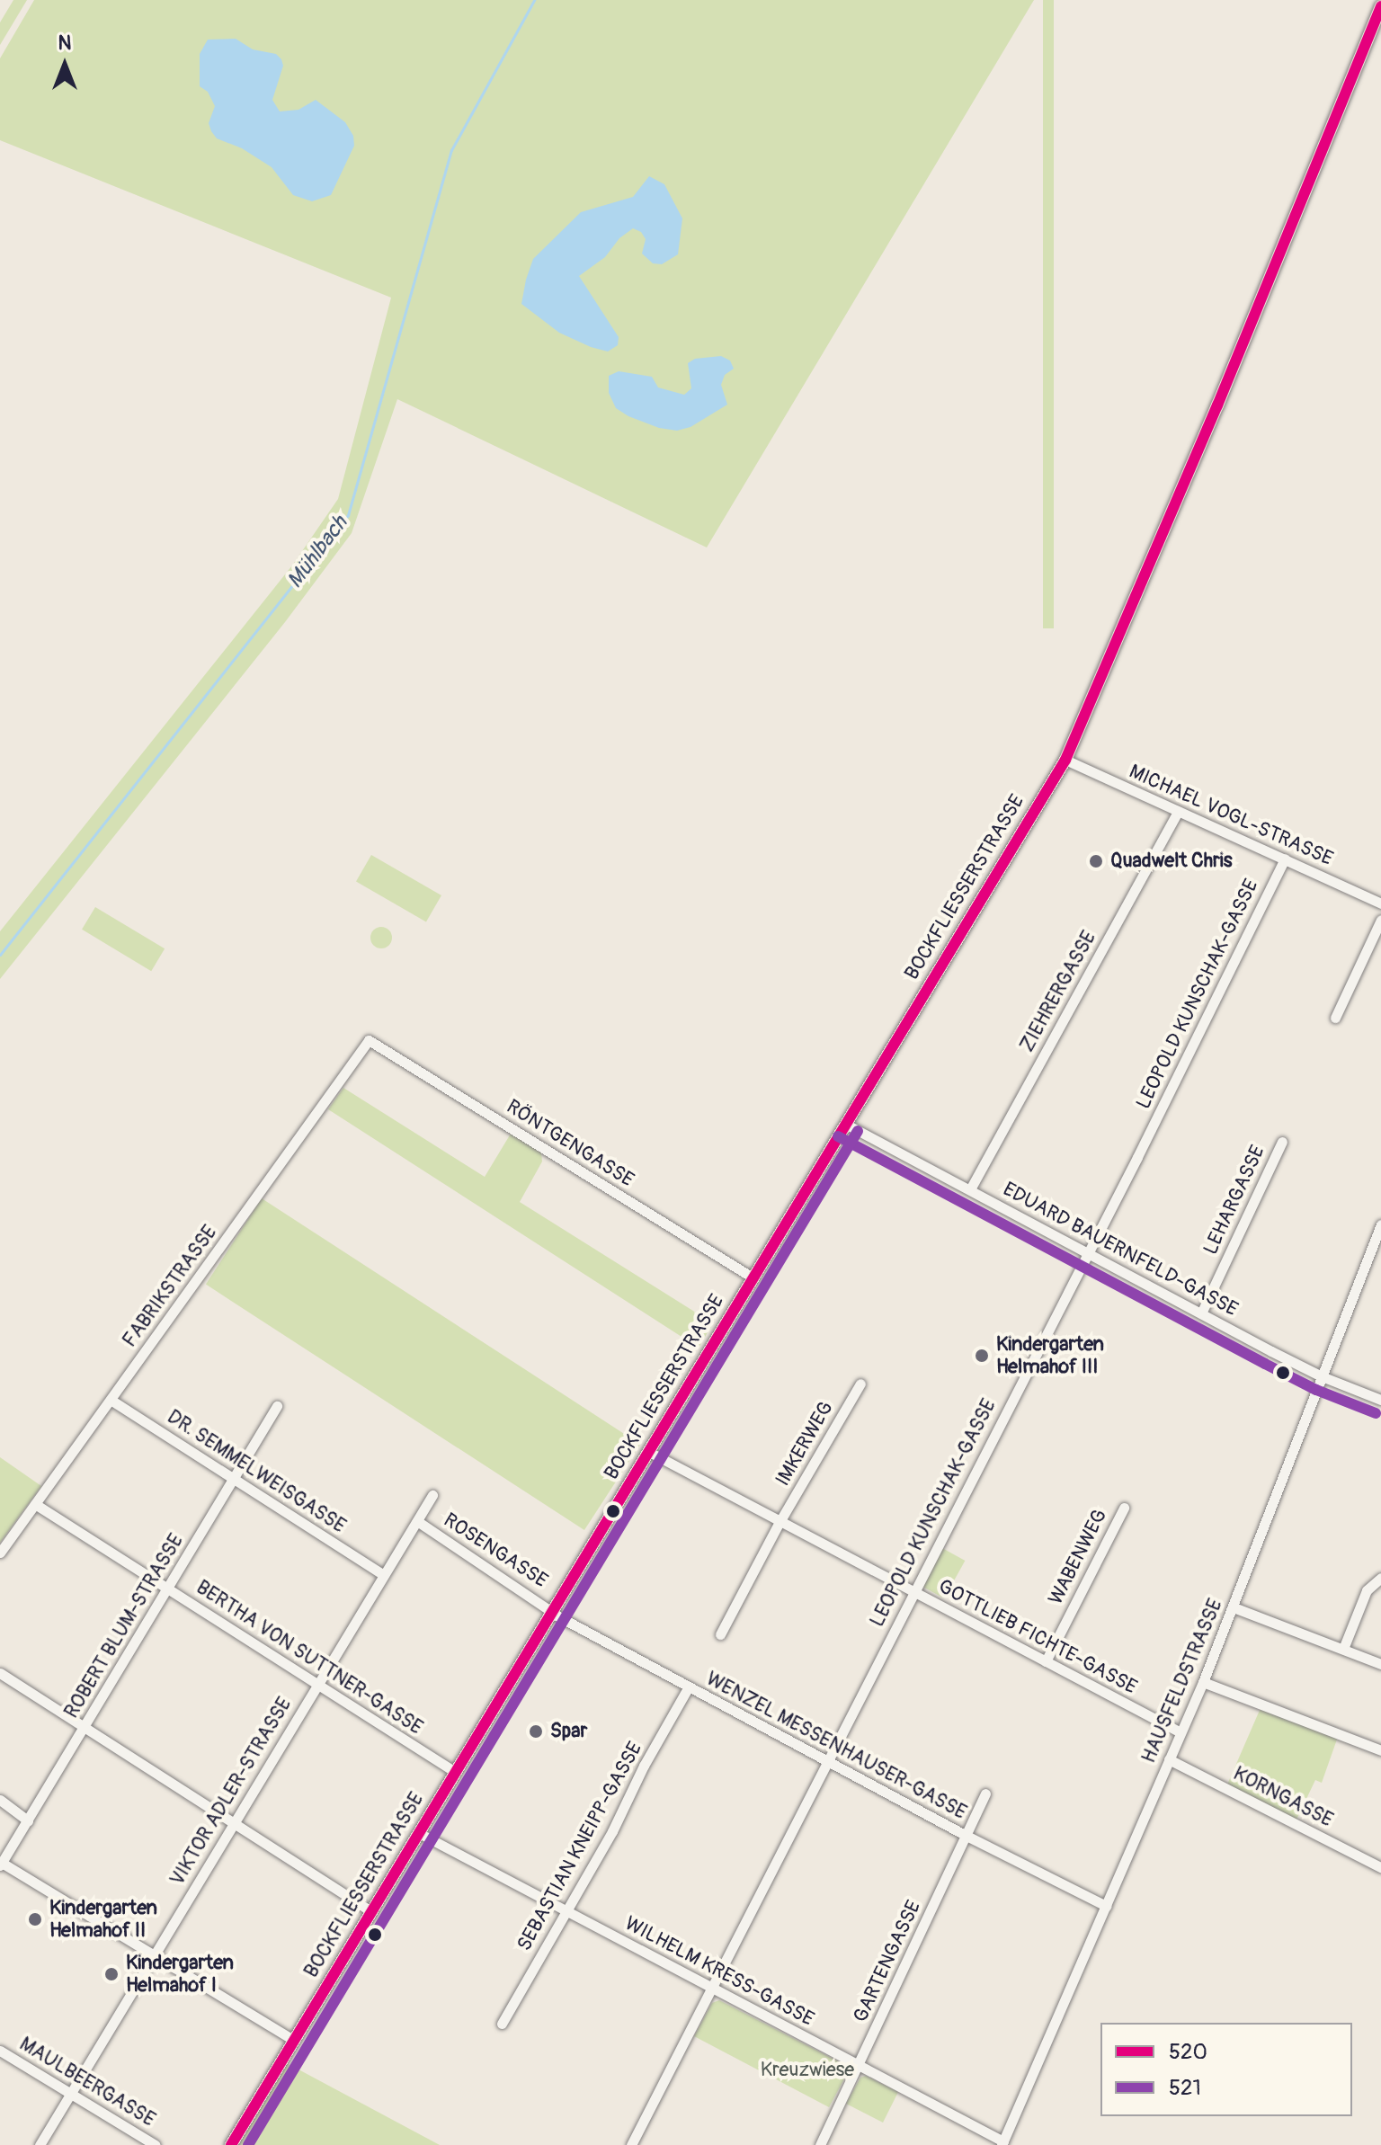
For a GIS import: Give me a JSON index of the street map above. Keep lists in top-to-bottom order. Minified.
{"streets":{"main road":["BOCKFLIESSERSTRASSE"],"street":["MICHAEL VOGL-STRASSE","ZIEHRERGASSE","LEOPOLD KUNSCHAK-GASSE","RÖNTGENGASSE","LEHARGASSE","EDUARD BAUERNFELD-GASSE","FABRIKSTRASSE","IMKERWEG","DR. SEMMELWEISGASSE","ROSENGASSE","WABENWEG","ROBERT BLUM-STRASSE","GOTTLIEB FICHTE-GASSE","BERTHA VON SUTTNER-GASSE","HAUSFELDSTRASSE","WENZEL MESSENHAUSER-GASSE","VIKTOR ADLER-STRASSE","KORNGASSE","SEBASTIAN KNEIPP-GASSE","GARTENGASSE","WILHELM KRESS-GASSE","MAULBEERGASSE"]},"crossings":[["MICHAEL VOGL-STRASSE","BOCKFLIESSERSTRASSE"],["MICHAEL VOGL-STRASSE","ZIEHRERGASSE"],["MICHAEL VOGL-STRASSE","LEOPOLD KUNSCHAK-GASSE"],["BOCKFLIESSERSTRASSE","RÖNTGENGASSE"],["BOCKFLIESSERSTRASSE","EDUARD BAUERNFELD-GASSE"],["BOCKFLIESSERSTRASSE","ROSENGASSE"],["BOCKFLIESSERSTRASSE","GOTTLIEB FICHTE-GASSE"],["BOCKFLIESSERSTRASSE","BERTHA VON SUTTNER-GASSE"],["BOCKFLIESSERSTRASSE","WENZEL MESSENHAUSER-GASSE"],["BOCKFLIESSERSTRASSE","WILHELM KRESS-GASSE"],["ZIEHRERGASSE","EDUARD BAUERNFELD-GASSE"],["LEOPOLD KUNSCHAK-GASSE","EDUARD BAUERNFELD-GASSE"],["LEOPOLD KUNSCHAK-GASSE","GOTTLIEB FICHTE-GASSE"],["LEOPOLD KUNSCHAK-GASSE","WENZEL MESSENHAUSER-GASSE"],["LEOPOLD KUNSCHAK-GASSE","WILHELM KRESS-GASSE"],["RÖNTGENGASSE","FABRIKSTRASSE"],["LEHARGASSE","EDUARD BAUERNFELD-GASSE"],["EDUARD BAUERNFELD-GASSE","HAUSFELDSTRASSE"],["FABRIKSTRASSE","DR. SEMMELWEISGASSE"],["FABRIKSTRASSE","BERTHA VON SUTTNER-GASSE"],["IMKERWEG","GOTTLIEB FICHTE-GASSE"],["DR. SEMMELWEISGASSE","ROBERT BLUM-STRASSE"],["DR. SEMMELWEISGASSE","VIKTOR ADLER-STRASSE"],["ROSENGASSE","WENZEL MESSENHAUSER-GASSE"],["ROSENGASSE","VIKTOR ADLER-STRASSE"],["WABENWEG","GOTTLIEB FICHTE-GASSE"],["ROBERT BLUM-STRASSE","BERTHA VON SUTTNER-GASSE"],["GOTTLIEB FICHTE-GASSE","HAUSFELDSTRASSE"],["BERTHA VON SUTTNER-GASSE","VIKTOR ADLER-STRASSE"],["HAUSFELDSTRASSE","WENZEL MESSENHAUSER-GASSE"],["HAUSFELDSTRASSE","KORNGASSE"],["HAUSFELDSTRASSE","WILHELM KRESS-GASSE"],["WENZEL MESSENHAUSER-GASSE","SEBASTIAN KNEIPP-GASSE"],["WENZEL MESSENHAUSER-GASSE","GARTENGASSE"],["VIKTOR ADLER-STRASSE","MAULBEERGASSE"],["SEBASTIAN KNEIPP-GASSE","WILHELM KRESS-GASSE"],["GARTENGASSE","WILHELM KRESS-GASSE"]],"water":["Mühlbach"],"parks":["Kreuzwiese"],"places":["Quadwelt Chris","Kindergarten Helmahof III","Spar","Kindergarten Helmahof II","Kindergarten Helmahof I"],"lines":["transit line 520","transit line 521"],"legend":["520","521"],"north":"top"}
